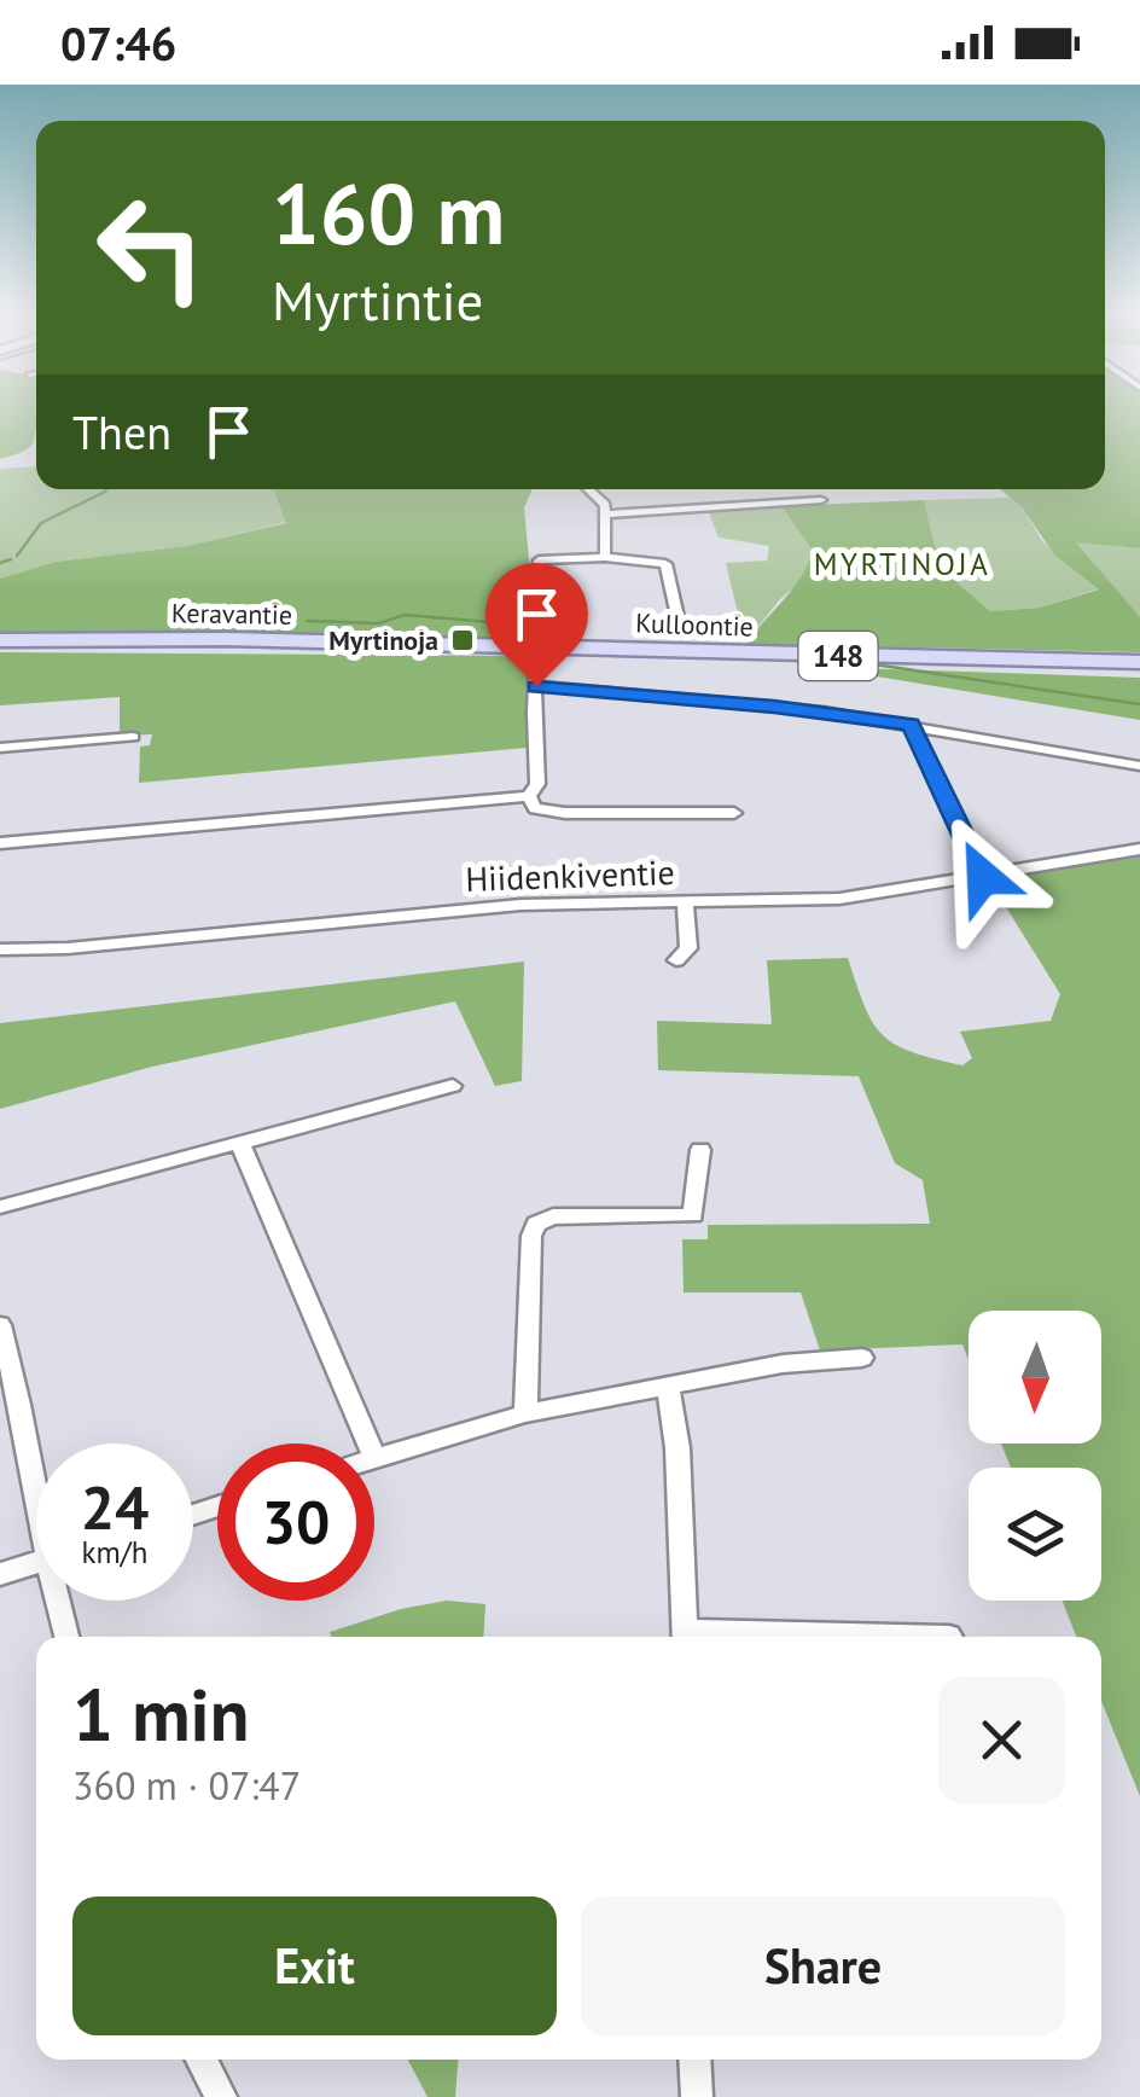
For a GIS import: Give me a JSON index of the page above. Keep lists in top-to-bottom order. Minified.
{"streets":{"main road":["Keravantie","Kulloontie","148"],"street":["Hiidenkiventie"]},"crossings":[["Keravantie","Kulloontie"]],"districts":["MYRTINOJA"],"places":{"transit":["Myrtinoja"]},"north":"bottom","page":{"status":"07:46","turn":["160 m","Myrtintie"],"then":"Then","speed":"24 km/h","limit":"30","heading":["1 min","360 m · 07:47"],"buttons":["Exit","Share"]}}
